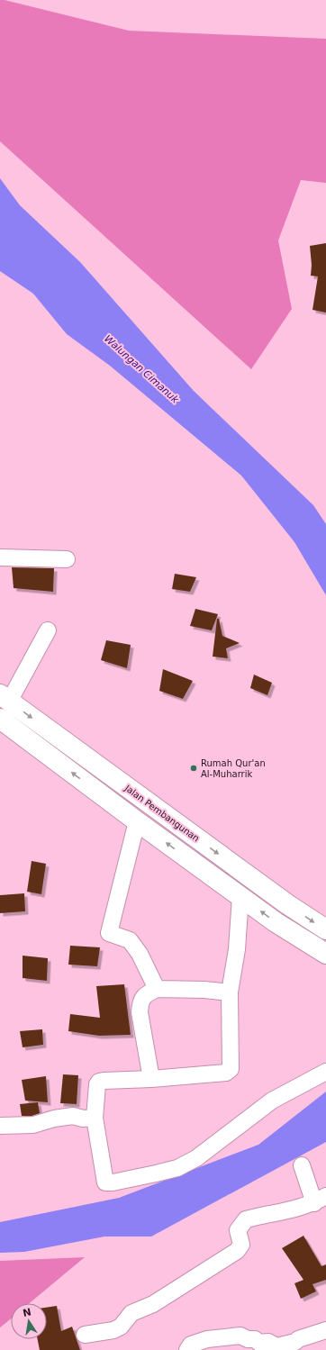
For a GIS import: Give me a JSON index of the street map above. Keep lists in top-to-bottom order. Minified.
{"streets":{"main road":["Jalan Pembangunan"]},"water":["Walungan Cimanuk"],"places":["Rumah Qur'an Al-Muharrik"],"north":"top"}
